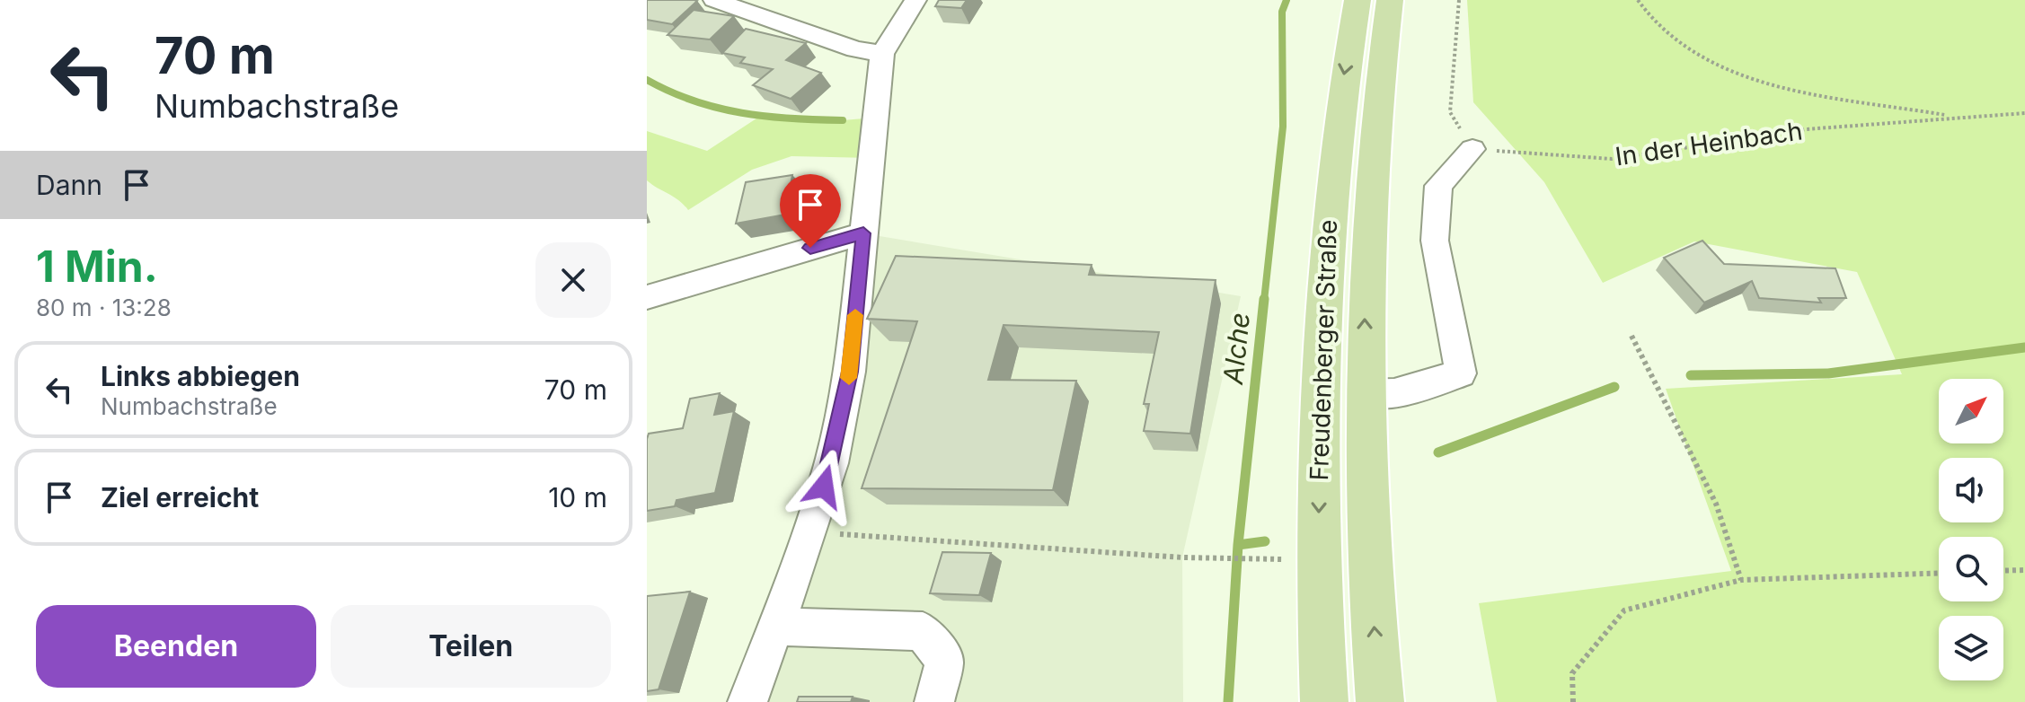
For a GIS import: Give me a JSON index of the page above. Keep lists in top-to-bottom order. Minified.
{"streets":{"main road":["Freudenberger Straße"],"path":["In der Heinbach"]},"water":["Alche"],"north":"top right","page":{"turn":["70 m","Numbachstraße"],"then":"Dann","heading":["1 Min.","80 m · 13:28"],"list":[{"name":"Links abbiegen","note":"Numbachstraße","value":"70 m"},{"name":"Ziel erreicht","value":"10 m"}],"buttons":["Beenden","Teilen"]}}
